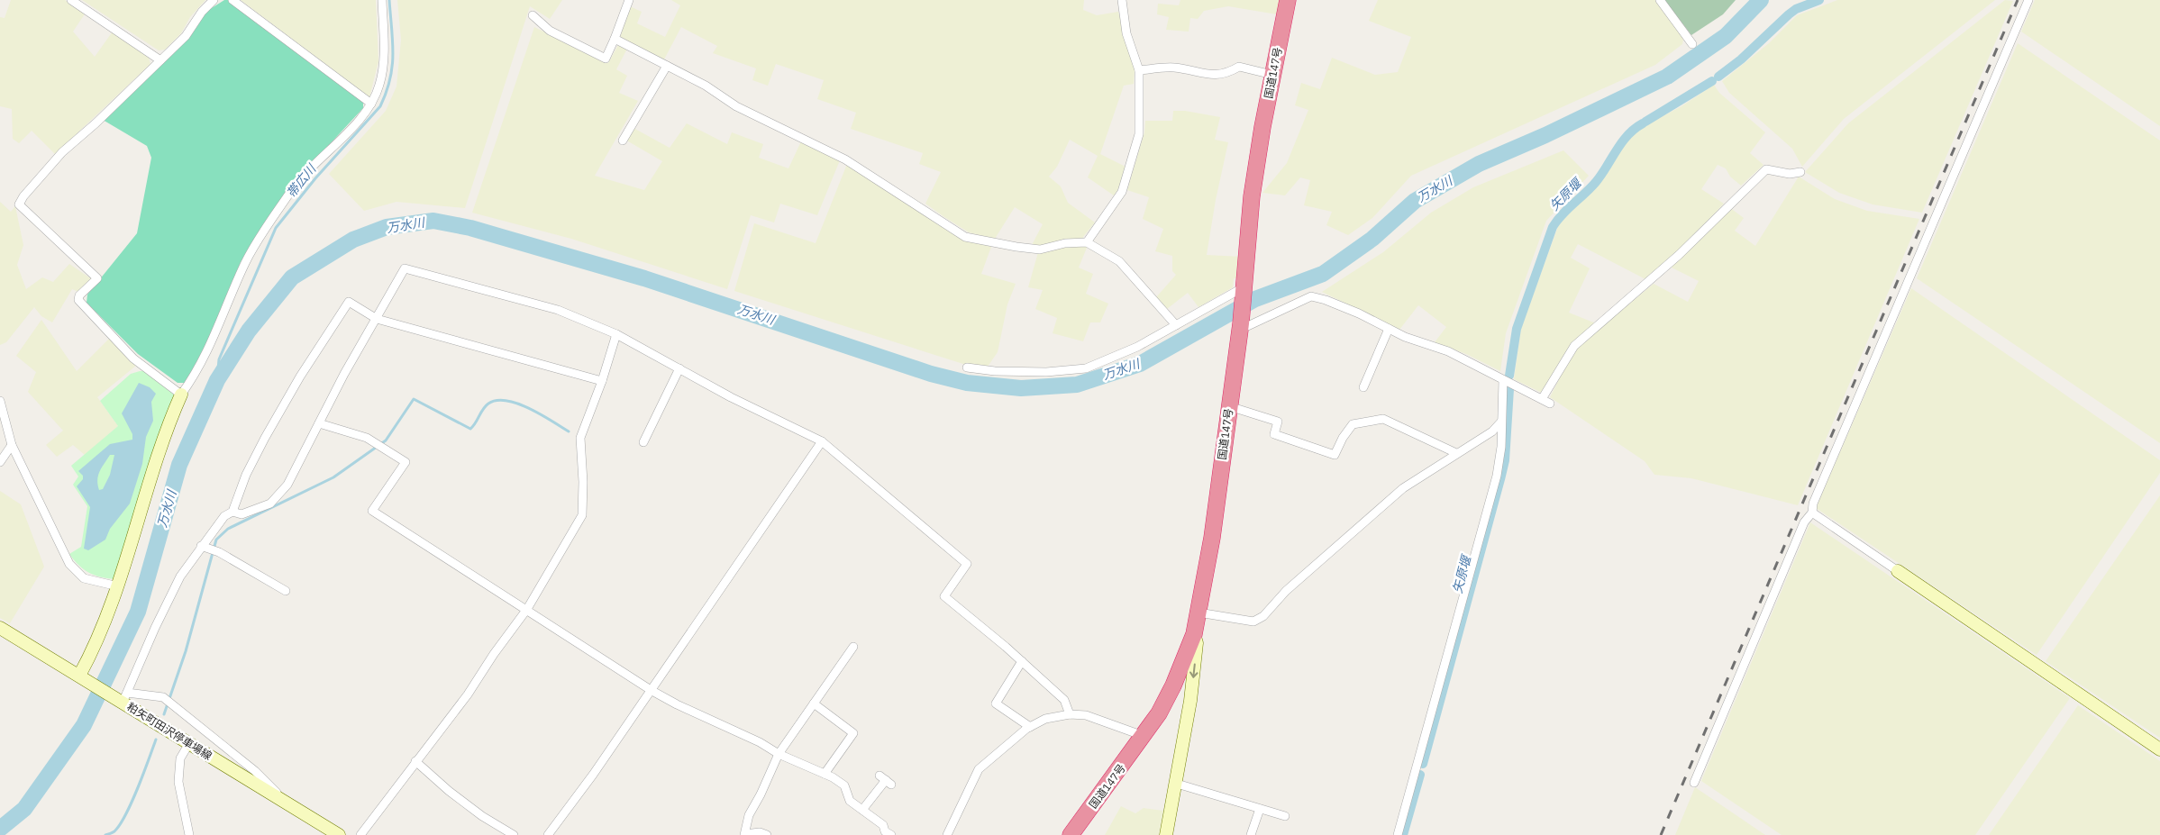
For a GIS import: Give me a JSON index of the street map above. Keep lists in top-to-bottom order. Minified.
{"streets":{"highway":["国道147号"],"street":["粕矢町田沢停車場線"]},"water":["帯広川","万水川","矢原堰"]}
